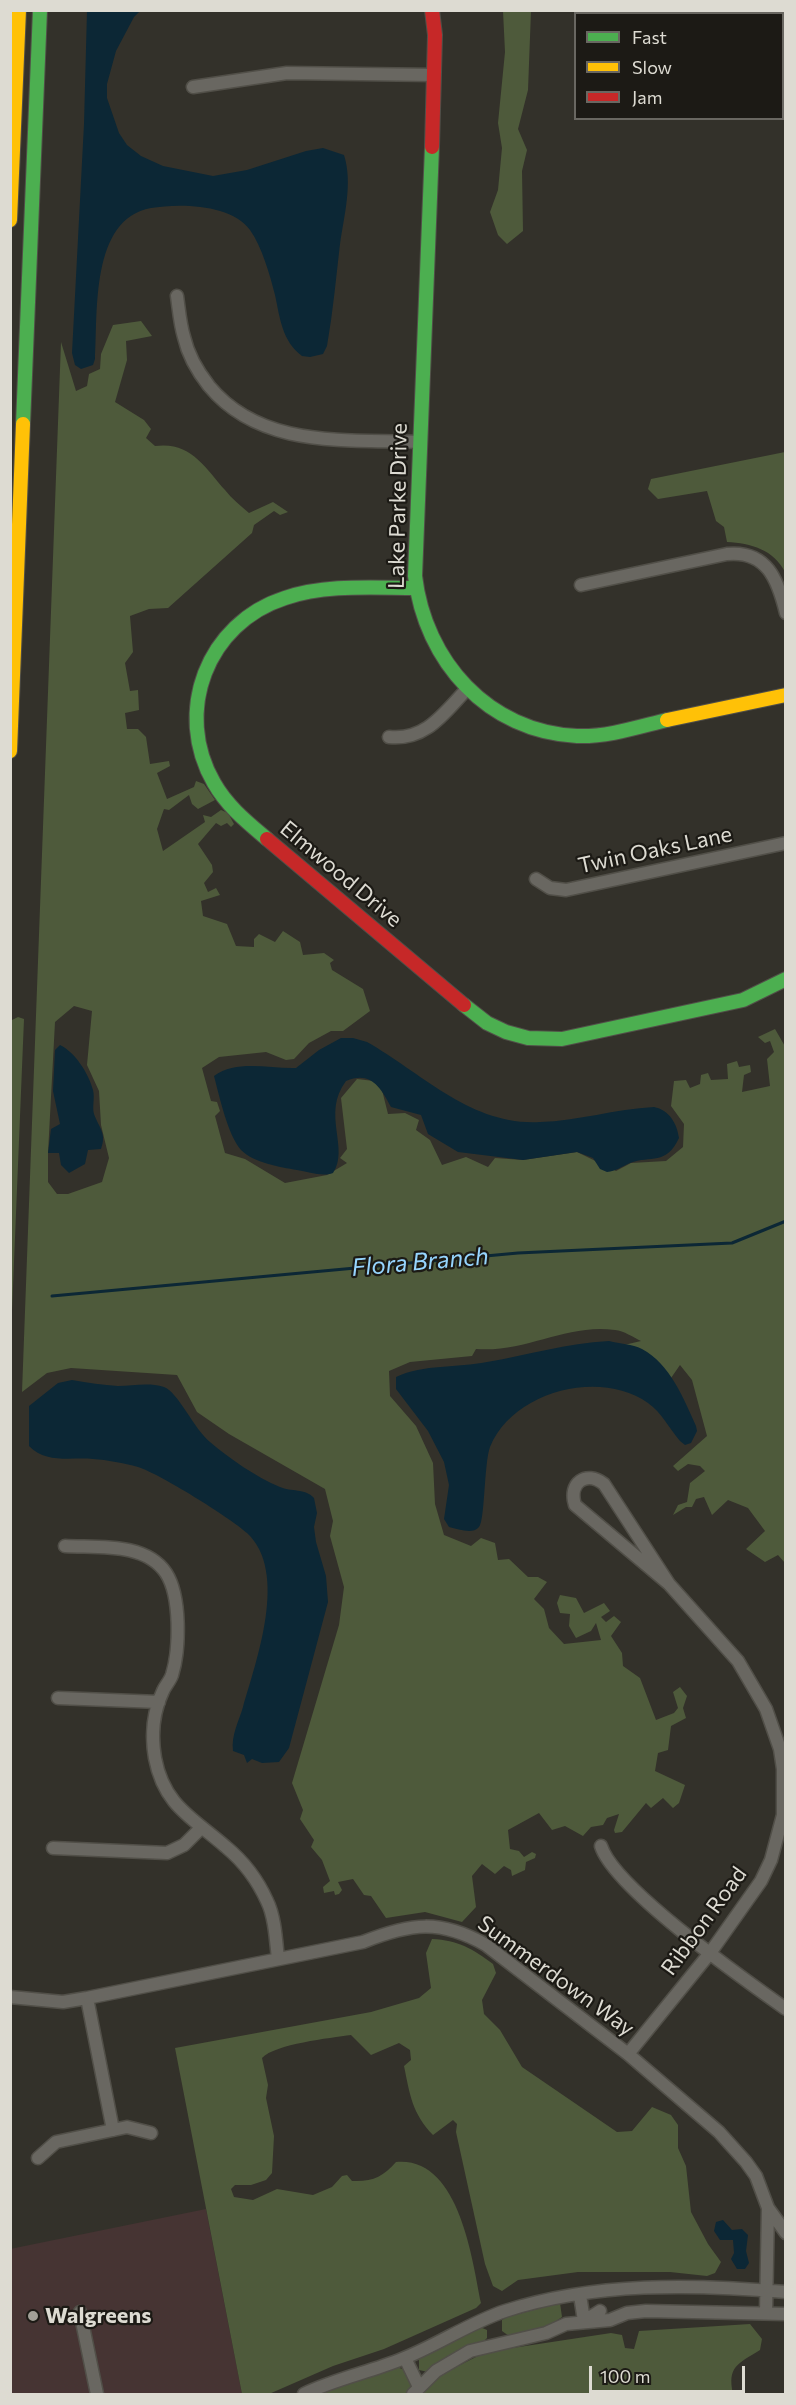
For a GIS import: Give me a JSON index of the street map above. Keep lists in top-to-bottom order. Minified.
{"streets":{"street":["Lake Parke Drive","Twin Oaks Lane","Elmwood Drive","Ribbon Road","Summerdown Way"]},"crossings":[["Lake Parke Drive","Elmwood Drive"],["Ribbon Road","Summerdown Way"]],"water":["Flora Branch"],"places":["Walgreens"],"legend":["Fast","Slow","Jam"],"scale_bar":"100 m"}
